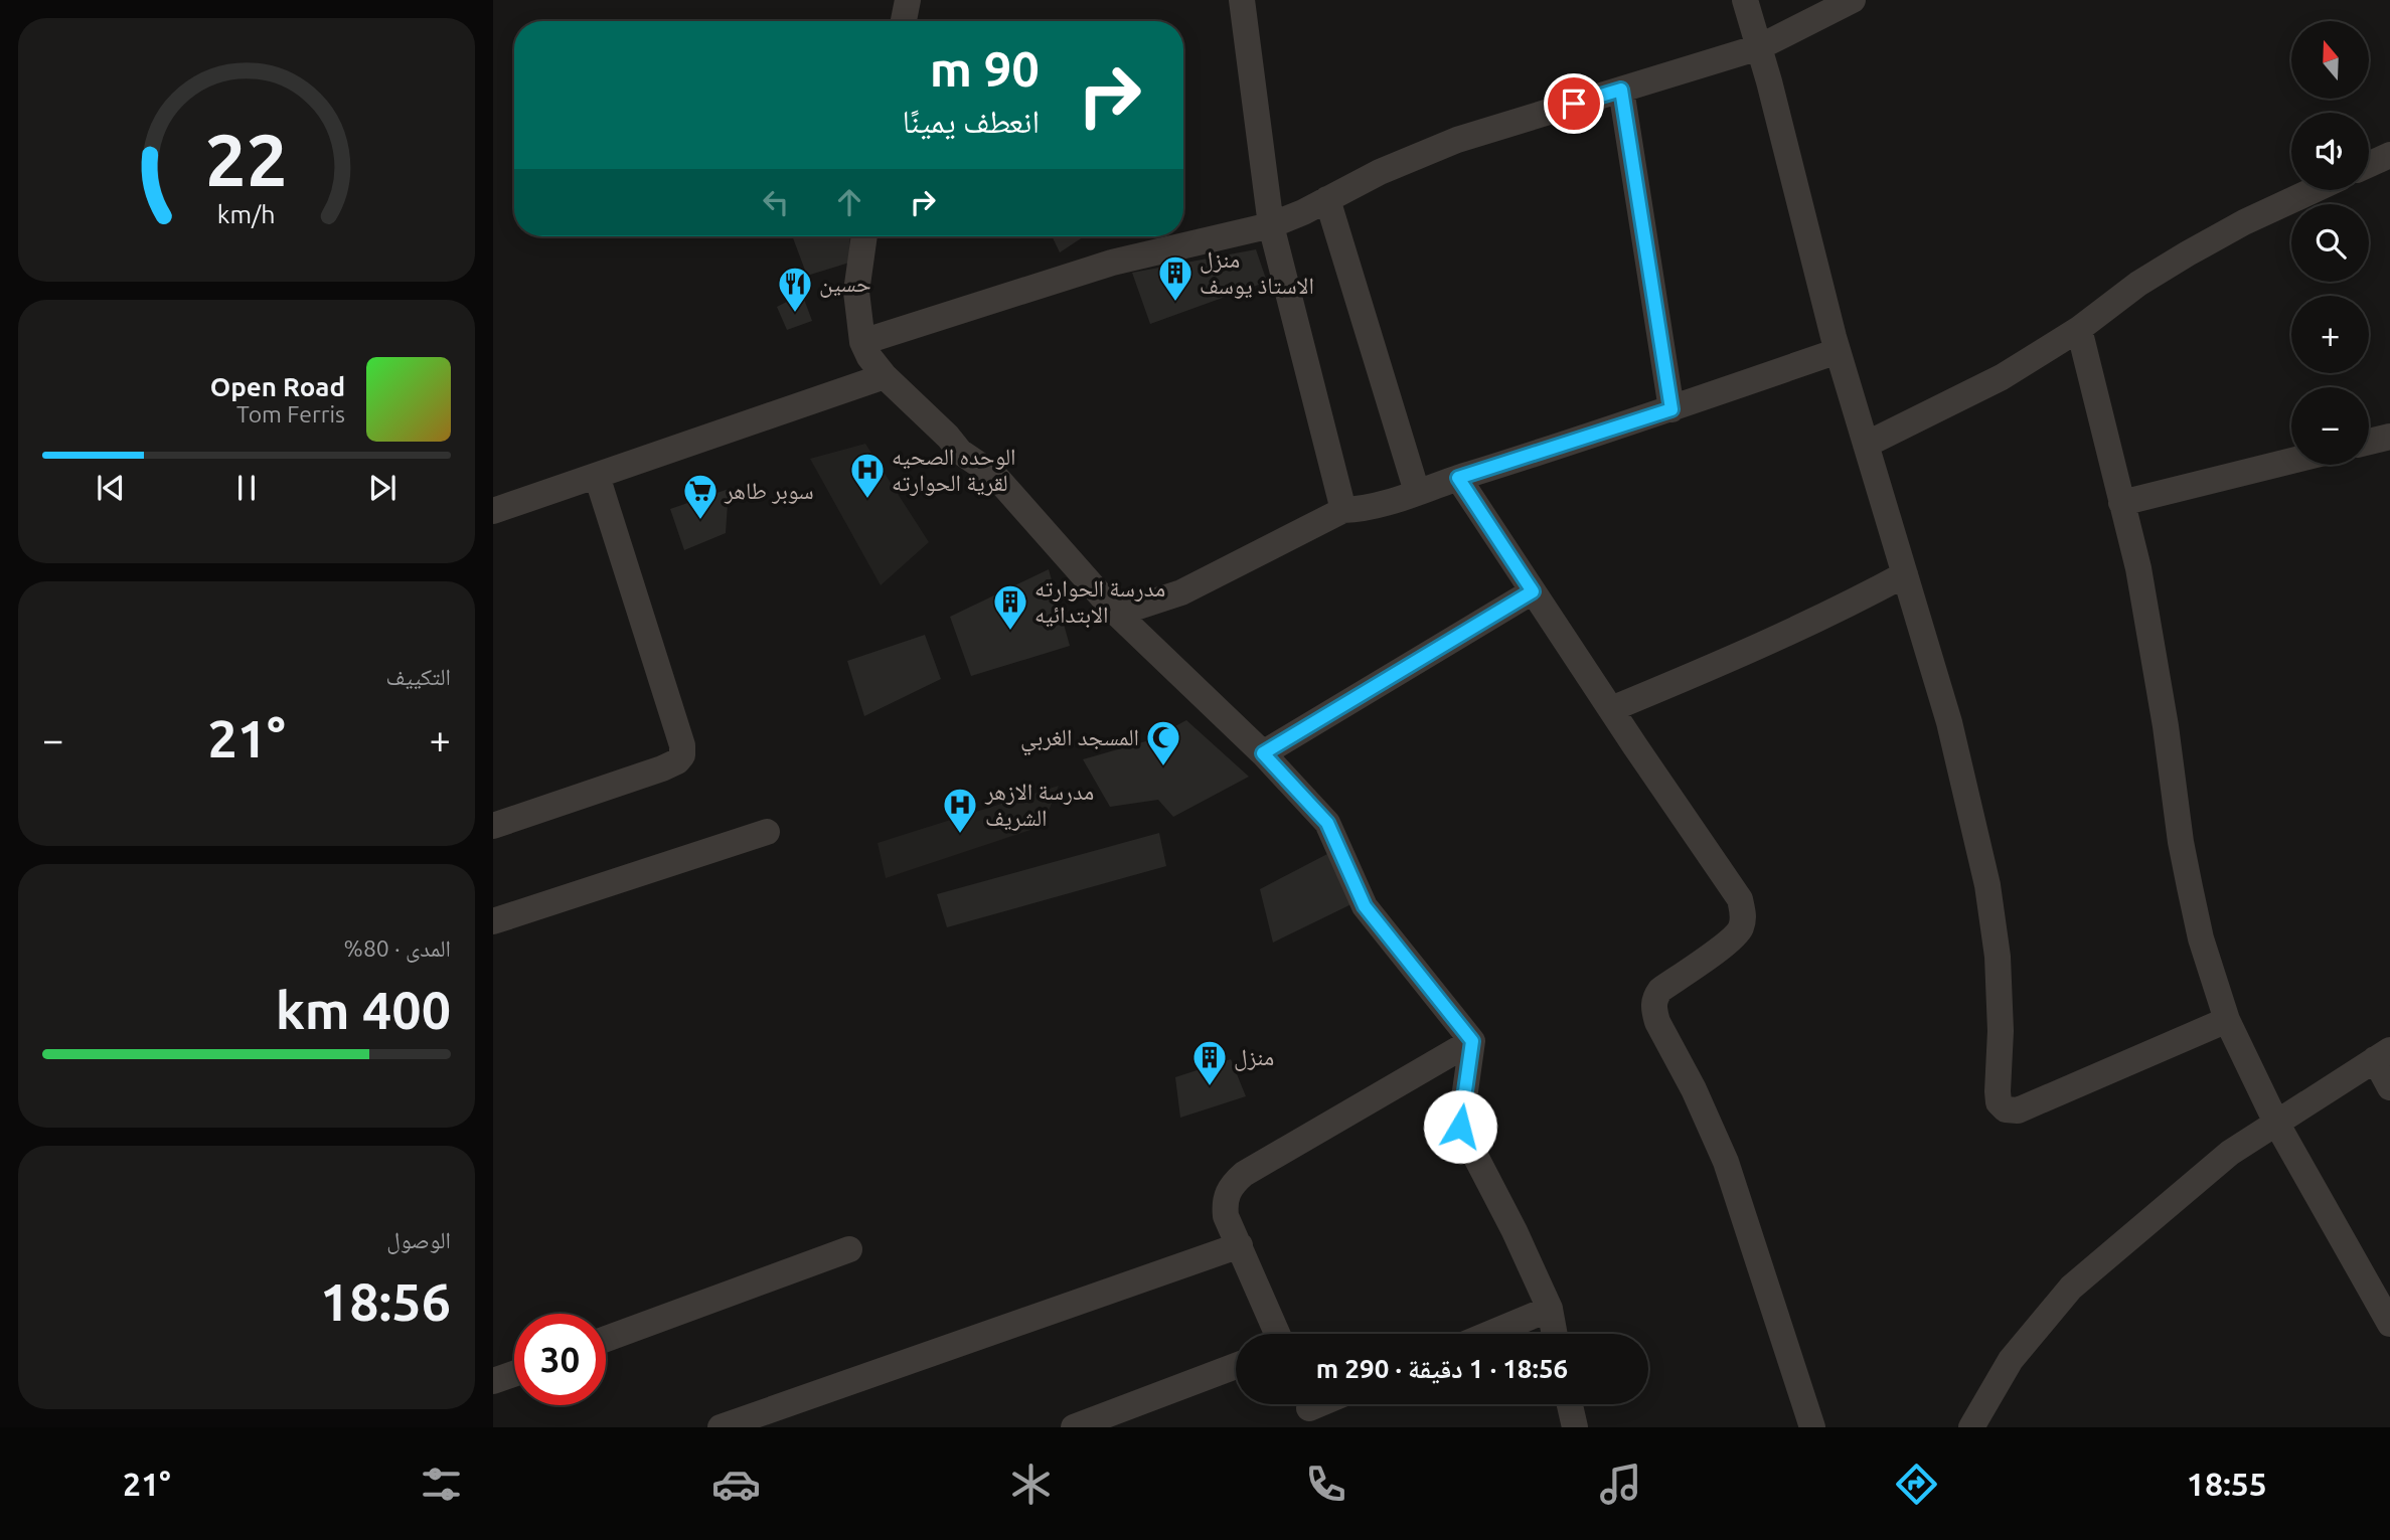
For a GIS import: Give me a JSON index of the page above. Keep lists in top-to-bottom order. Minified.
{"places":{"building":["منزل الاستاذ يوسف","مدرسة الحوارته الابتدائيه","منزل"],"restaurant":["حسين"],"hospital":["الوحده الصحيه لقرية الحوارته","مدرسة الازهر الشريف"],"supermarket":["سوبر طاهر"],"mosque":["المسجد الغربي"]},"north":"top","page":{"map_buttons":["+","−"],"turn":["90 m","انعطف يمينًا"],"song":["Open Road","Tom Ferris"],"tile":["التكييف",["المدى · 80%","400 km"],["الوصول","18:56"]],"heat":["−","21°","+"],"limit":"30","trip":"18:56 · 1 دقيقة · 290 m","tabs":["18:55","21°"],"gauge":["22","km/h"]}}
